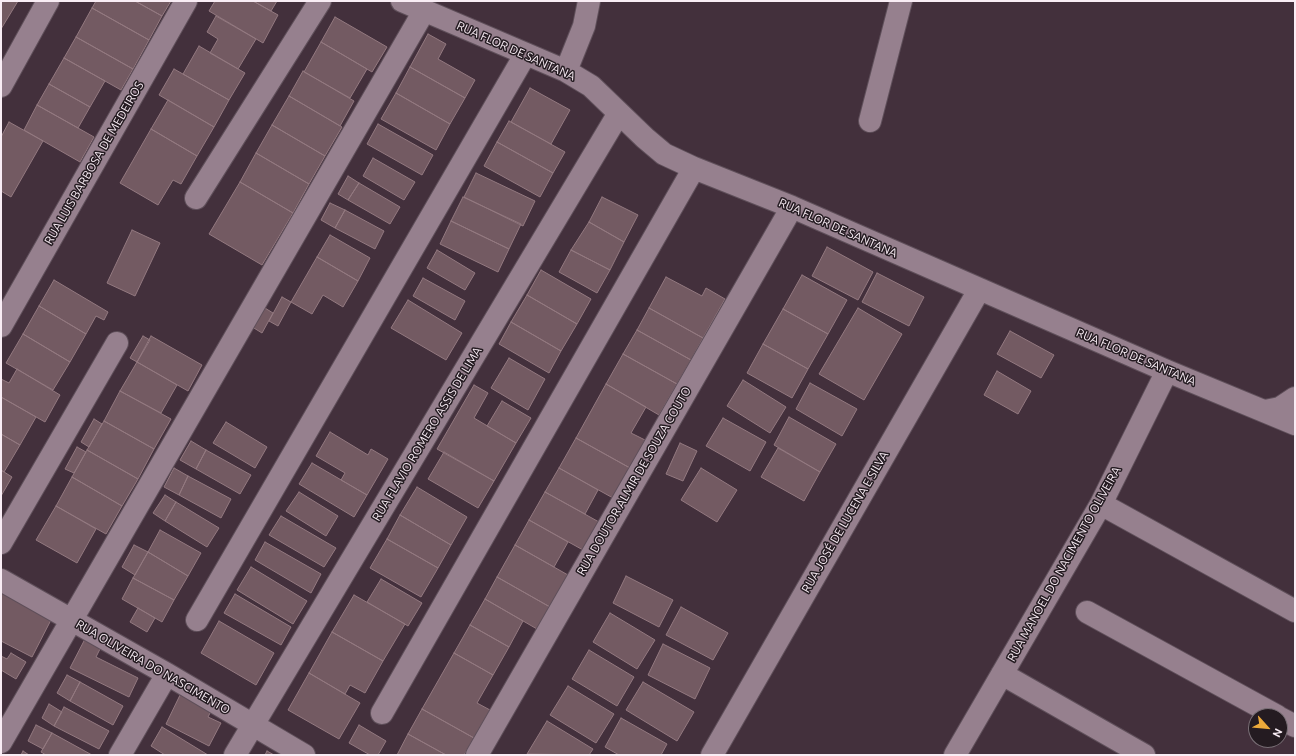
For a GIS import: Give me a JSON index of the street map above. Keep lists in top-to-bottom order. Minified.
{"streets":{"street":["RUA FLOR DE SANTANA","RUA LUIS BARBOSA DE MEDEIROS","RUA FLAVIO ROMERO ASSIS DE LIMA","RUA DOUTOR ALMIR DE SOUZA COUTO","RUA JOSÉ DE LUCENA E SILVA","RUA MANOEL DO NACIMENTO OLIVEIRA","RUA OLIVEIRA DO NASCIMENTO"]},"crossings":[["RUA FLOR DE SANTANA","RUA FLAVIO ROMERO ASSIS DE LIMA"],["RUA FLOR DE SANTANA","RUA DOUTOR ALMIR DE SOUZA COUTO"],["RUA FLOR DE SANTANA","RUA JOSÉ DE LUCENA E SILVA"],["RUA FLOR DE SANTANA","RUA MANOEL DO NACIMENTO OLIVEIRA"],["RUA FLAVIO ROMERO ASSIS DE LIMA","RUA OLIVEIRA DO NASCIMENTO"]],"north":"bottom right"}
